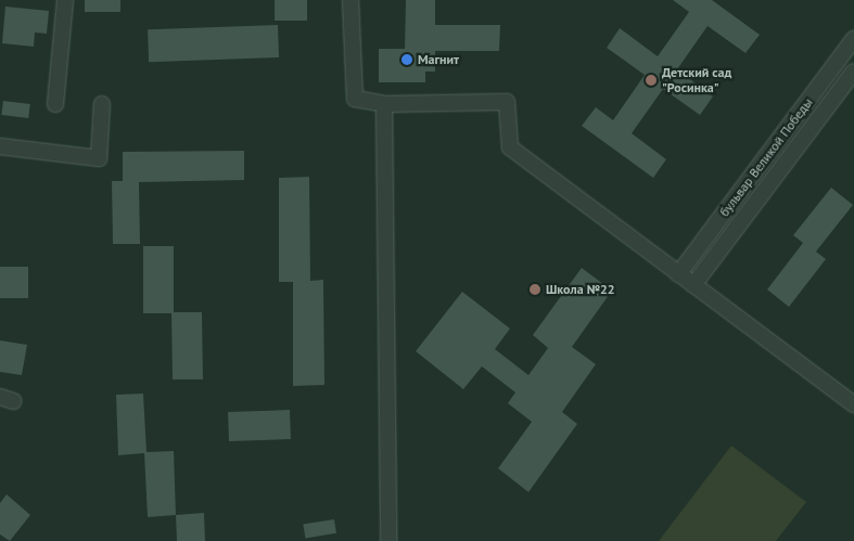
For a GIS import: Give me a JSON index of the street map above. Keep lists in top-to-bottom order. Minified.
{"streets":{"street":["бульвар Великой Победы"]},"places":["Магнит","Детский сад \"Росинка\"","Школа №22"]}
